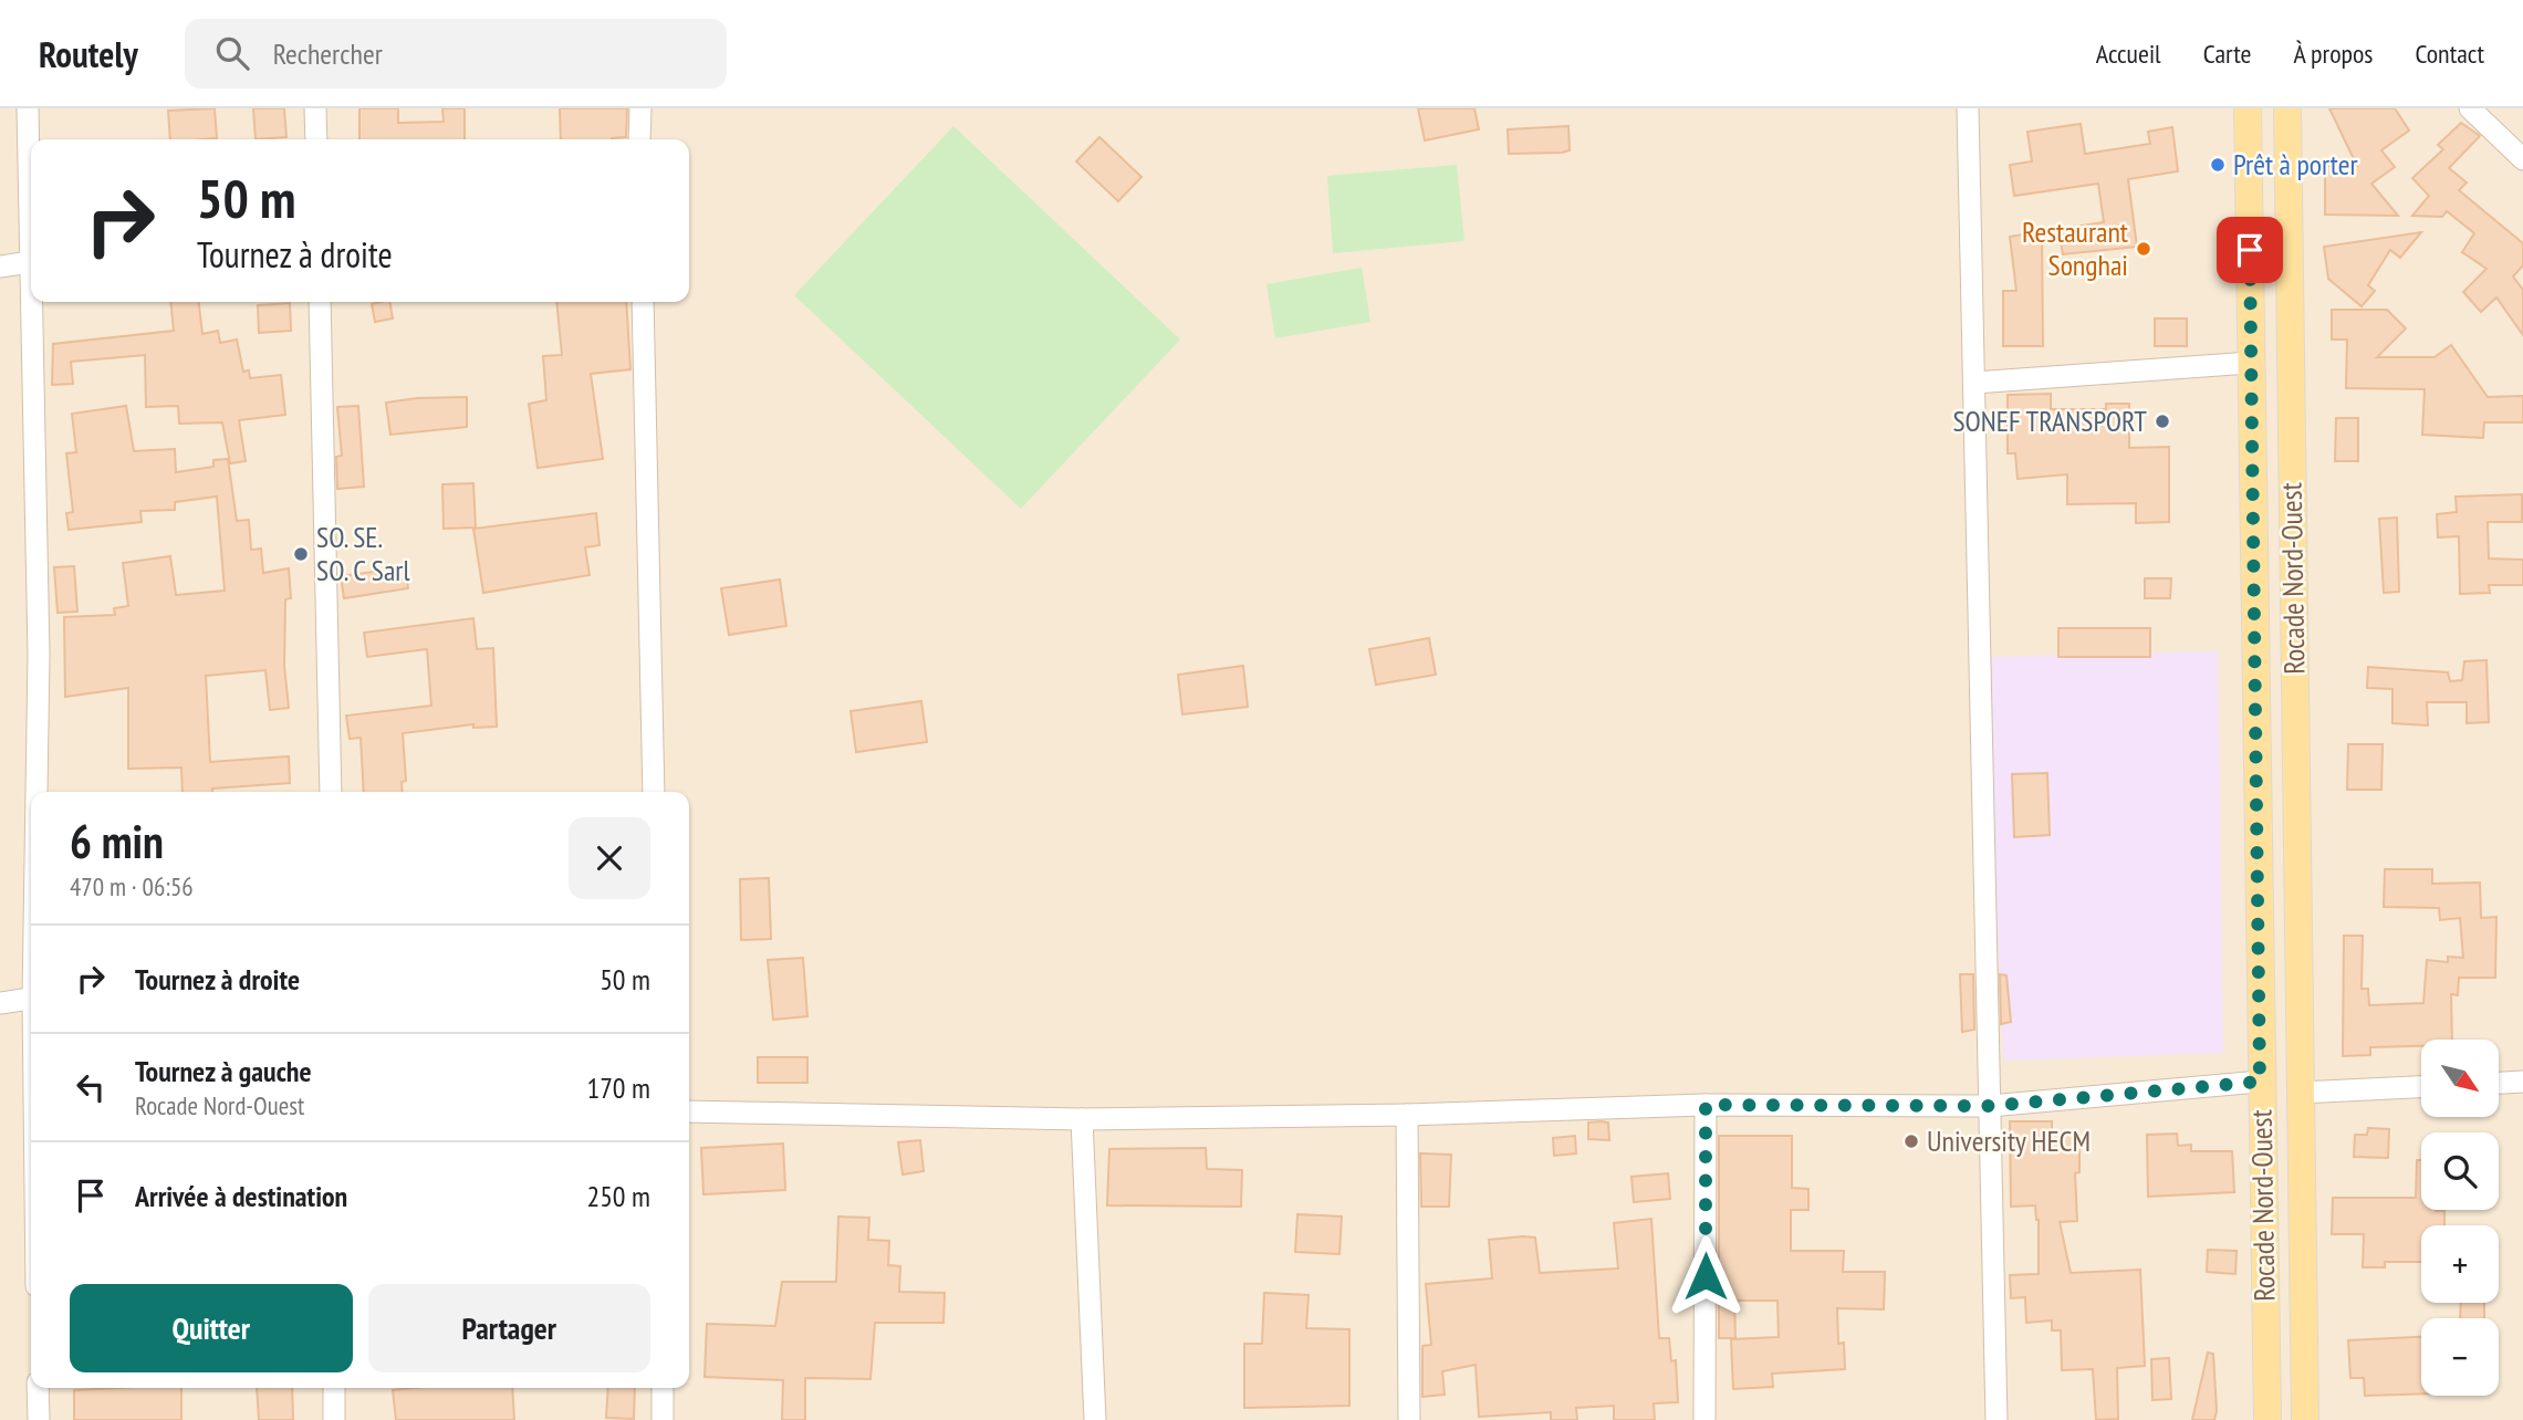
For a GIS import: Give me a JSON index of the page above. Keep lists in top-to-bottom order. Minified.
{"streets":{"main road":["Rocade Nord-Ouest"]},"places":["Prêt à porter","Restaurant Songhai","SONEF TRANSPORT","SO. SE. SO. C Sarl","University HECM"],"north":"bottom right","page":{"header":"Routely","search":"Rechercher","nav":["Accueil","Carte","À propos","Contact"],"turn":["50 m","Tournez à droite"],"heading":["6 min","470 m · 06:56"],"list":[{"name":"Tournez à droite","value":"50 m"},{"name":"Tournez à gauche","note":"Rocade Nord-Ouest","value":"170 m"},{"name":"Arrivée à destination","value":"250 m"}],"map_buttons":["+","−"],"buttons":["Quitter","Partager"]}}
